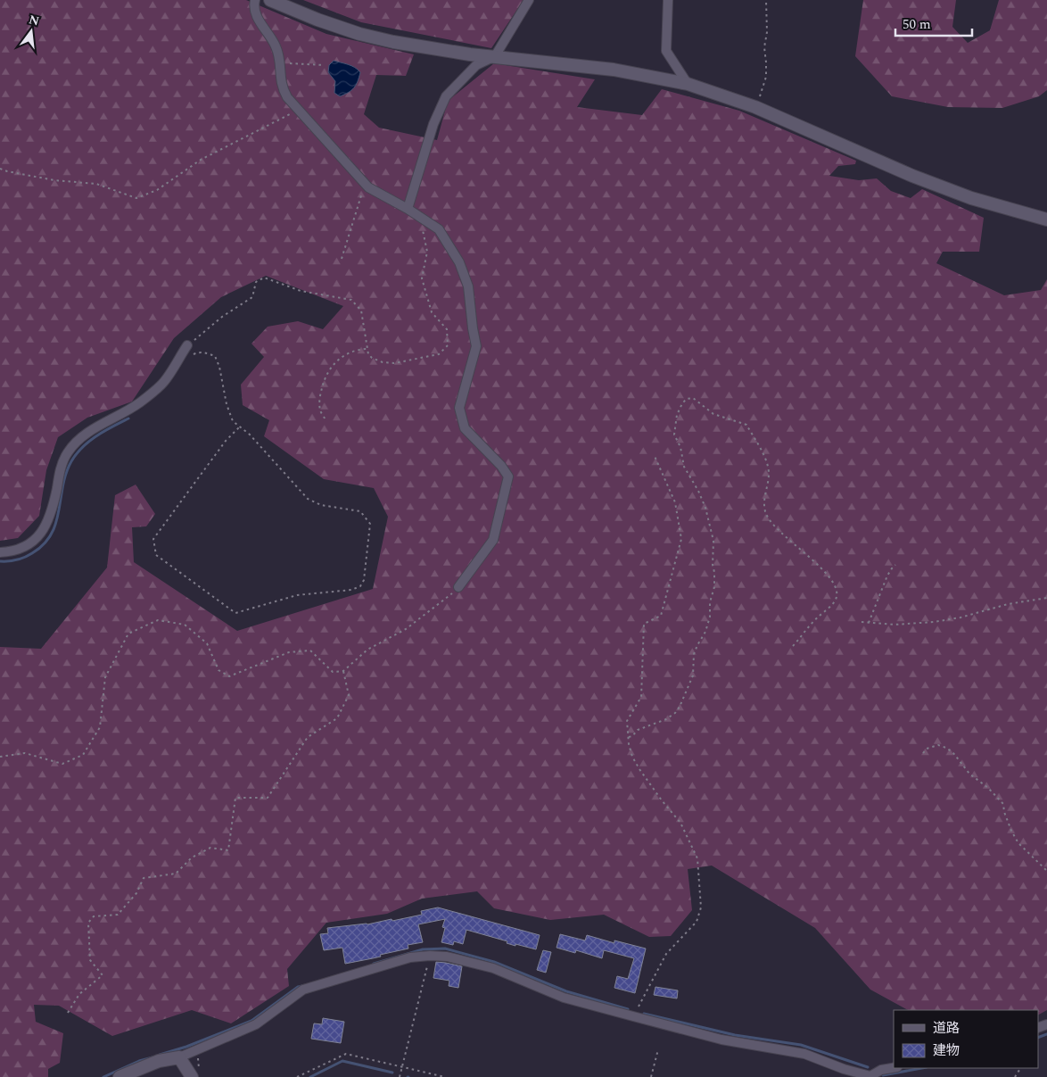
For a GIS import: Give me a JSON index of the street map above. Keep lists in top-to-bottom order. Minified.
{"legend":["道路","建物"],"scale_bar":"50 m","north":"top"}
